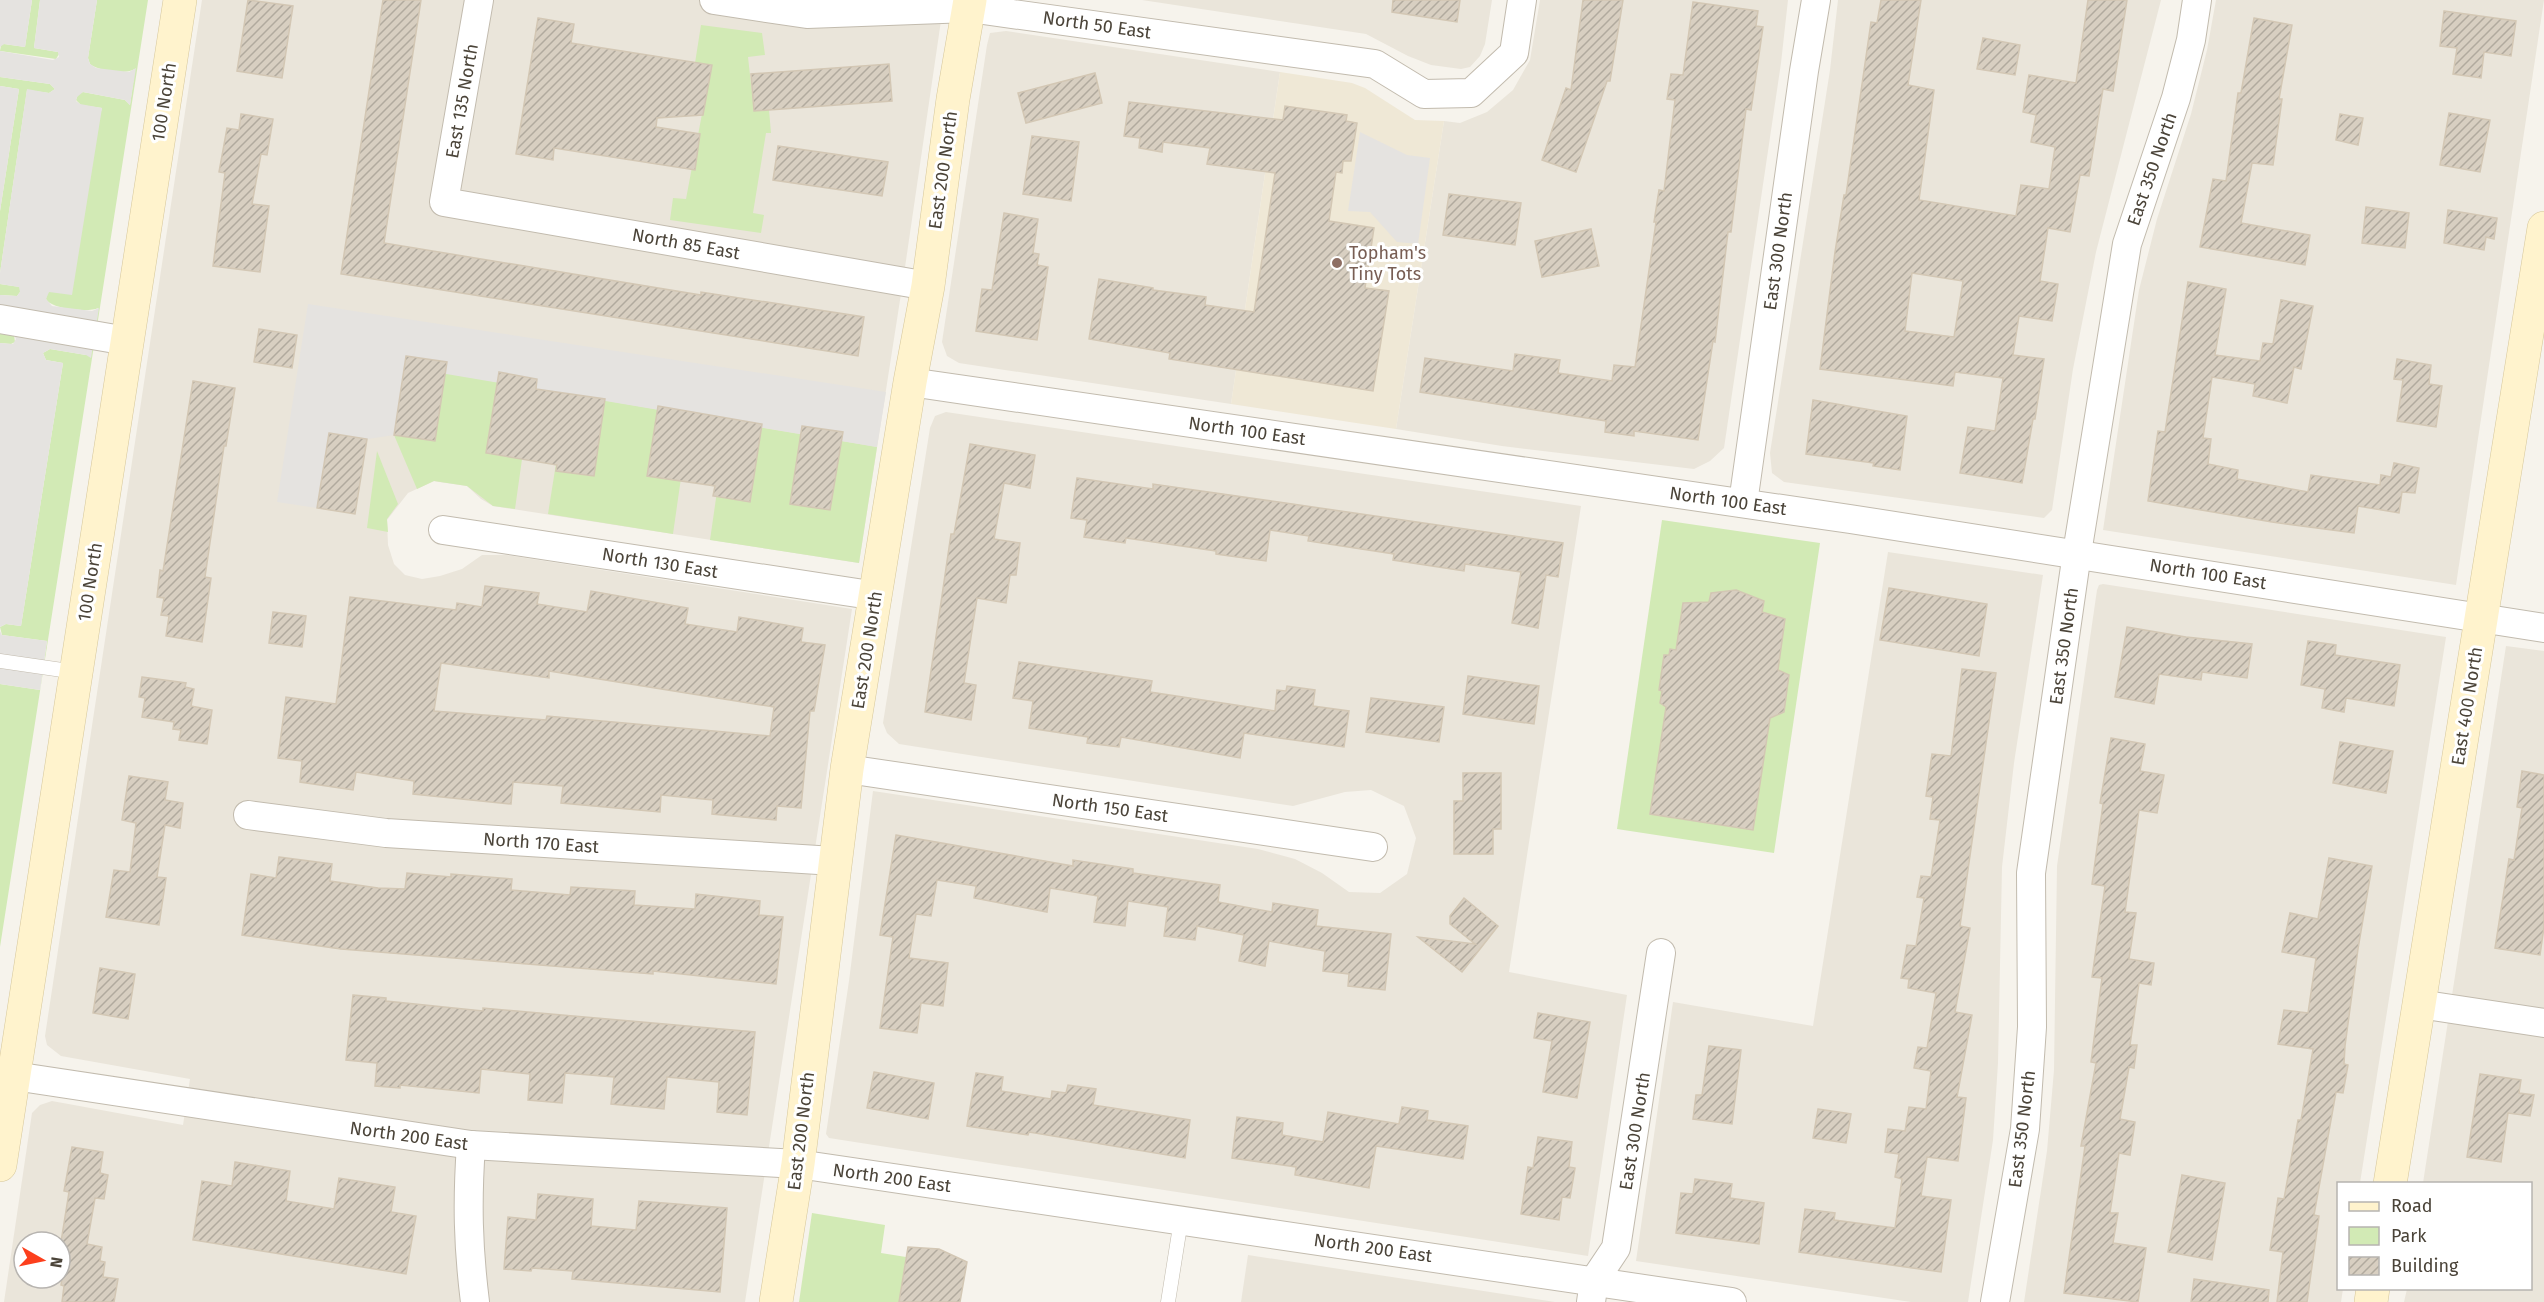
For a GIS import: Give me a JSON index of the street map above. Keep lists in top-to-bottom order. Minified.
{"streets":{"street":["North 50 East","East 135 North","100 North","East 350 North","East 200 North","North 85 East","East 300 North","North 100 East","North 130 East","East 400 North","North 150 East","North 170 East","North 200 East"]},"crossings":[["North 50 East","East 200 North"],["East 135 North","North 85 East"],["100 North","North 200 East"],["East 350 North","North 100 East"],["East 200 North","North 85 East"],["East 200 North","North 100 East"],["East 200 North","North 130 East"],["East 200 North","North 150 East"],["East 200 North","North 170 East"],["East 200 North","North 200 East"],["East 300 North","North 100 East"],["East 300 North","North 200 East"],["North 100 East","East 400 North"]],"places":["Topham's Tiny Tots"],"legend":["Road","Park","Building"],"north":"right"}
